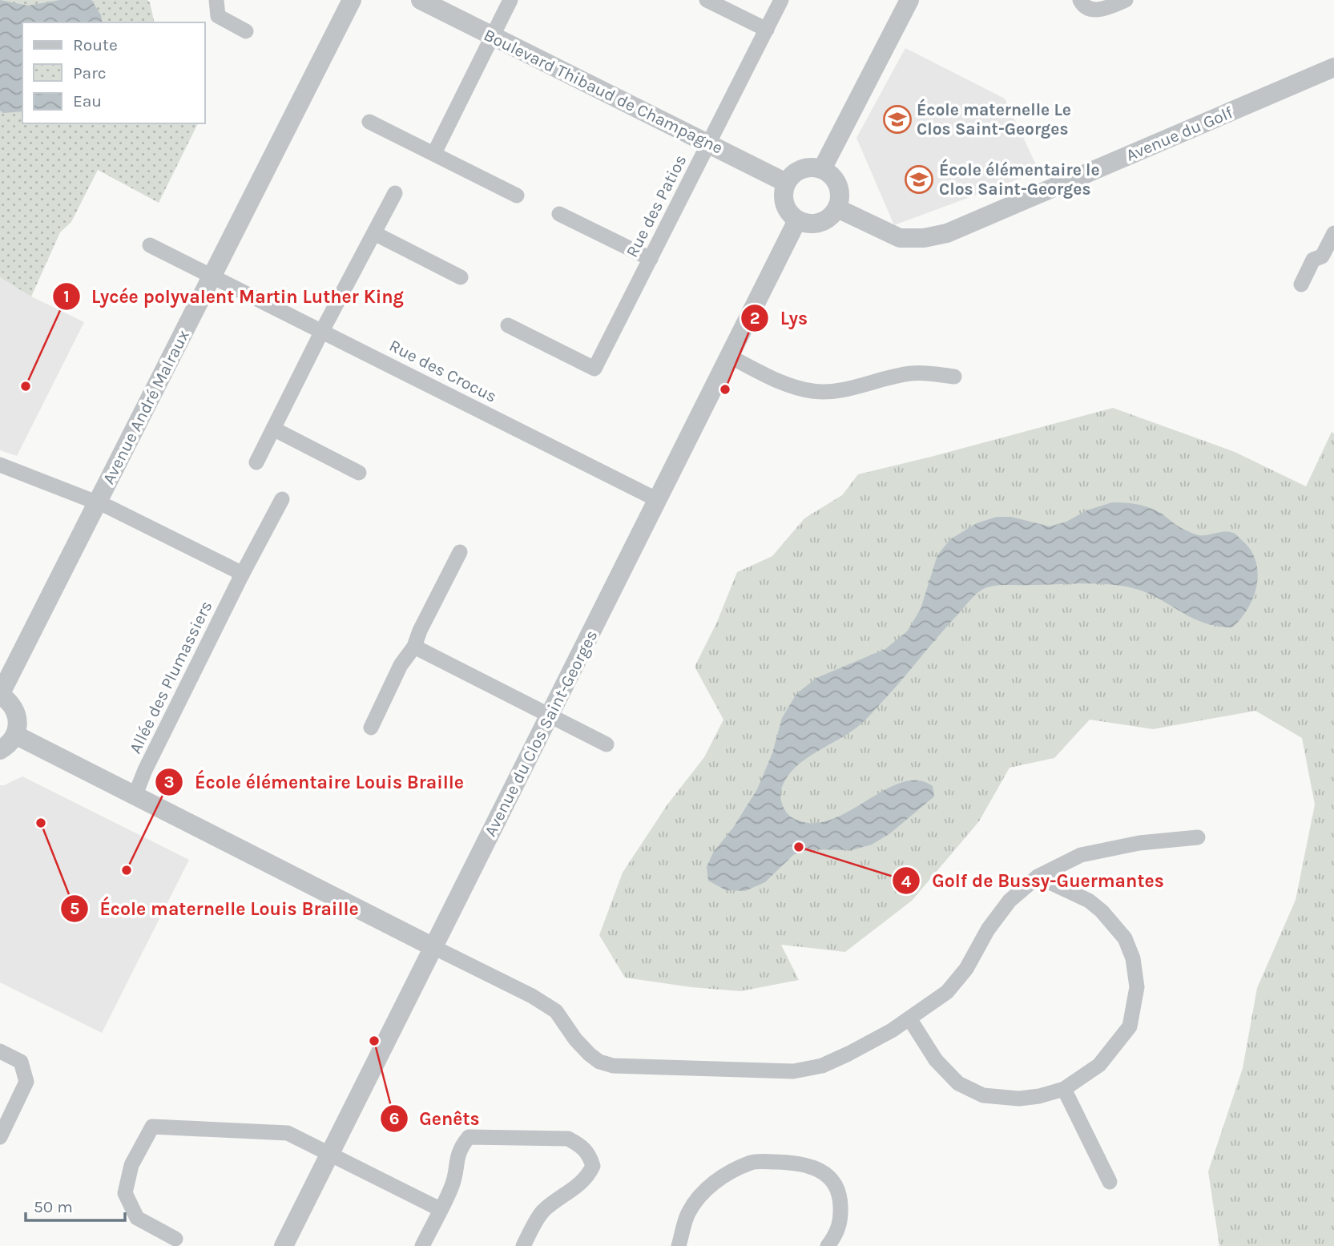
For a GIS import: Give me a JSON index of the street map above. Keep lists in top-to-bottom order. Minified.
{"streets":{"street":["Boulevard Thibaud de Champagne","Avenue du Golf","Rue des Patios","Rue des Crocus","Avenue André Malraux","Allée des Plumassiers","Avenue du Clos Saint-Georges"]},"crossings":[["Boulevard Thibaud de Champagne","Avenue du Golf"],["Boulevard Thibaud de Champagne","Rue des Patios"],["Boulevard Thibaud de Champagne","Avenue du Clos Saint-Georges"],["Avenue du Golf","Avenue du Clos Saint-Georges"],["Rue des Crocus","Avenue André Malraux"],["Rue des Crocus","Avenue du Clos Saint-Georges"]],"places":{"school or university":["École maternelle Le Clos Saint-Georges","École élémentaire le Clos Saint-Georges"],"other":["Lycée polyvalent Martin Luther King","Lys","École maternelle Louis Braille","Golf de Bussy-Guermantes","École élémentaire Louis Braille","Genêts"]},"legend":["Route","Parc","Eau"],"scale_bar":"50 m"}
